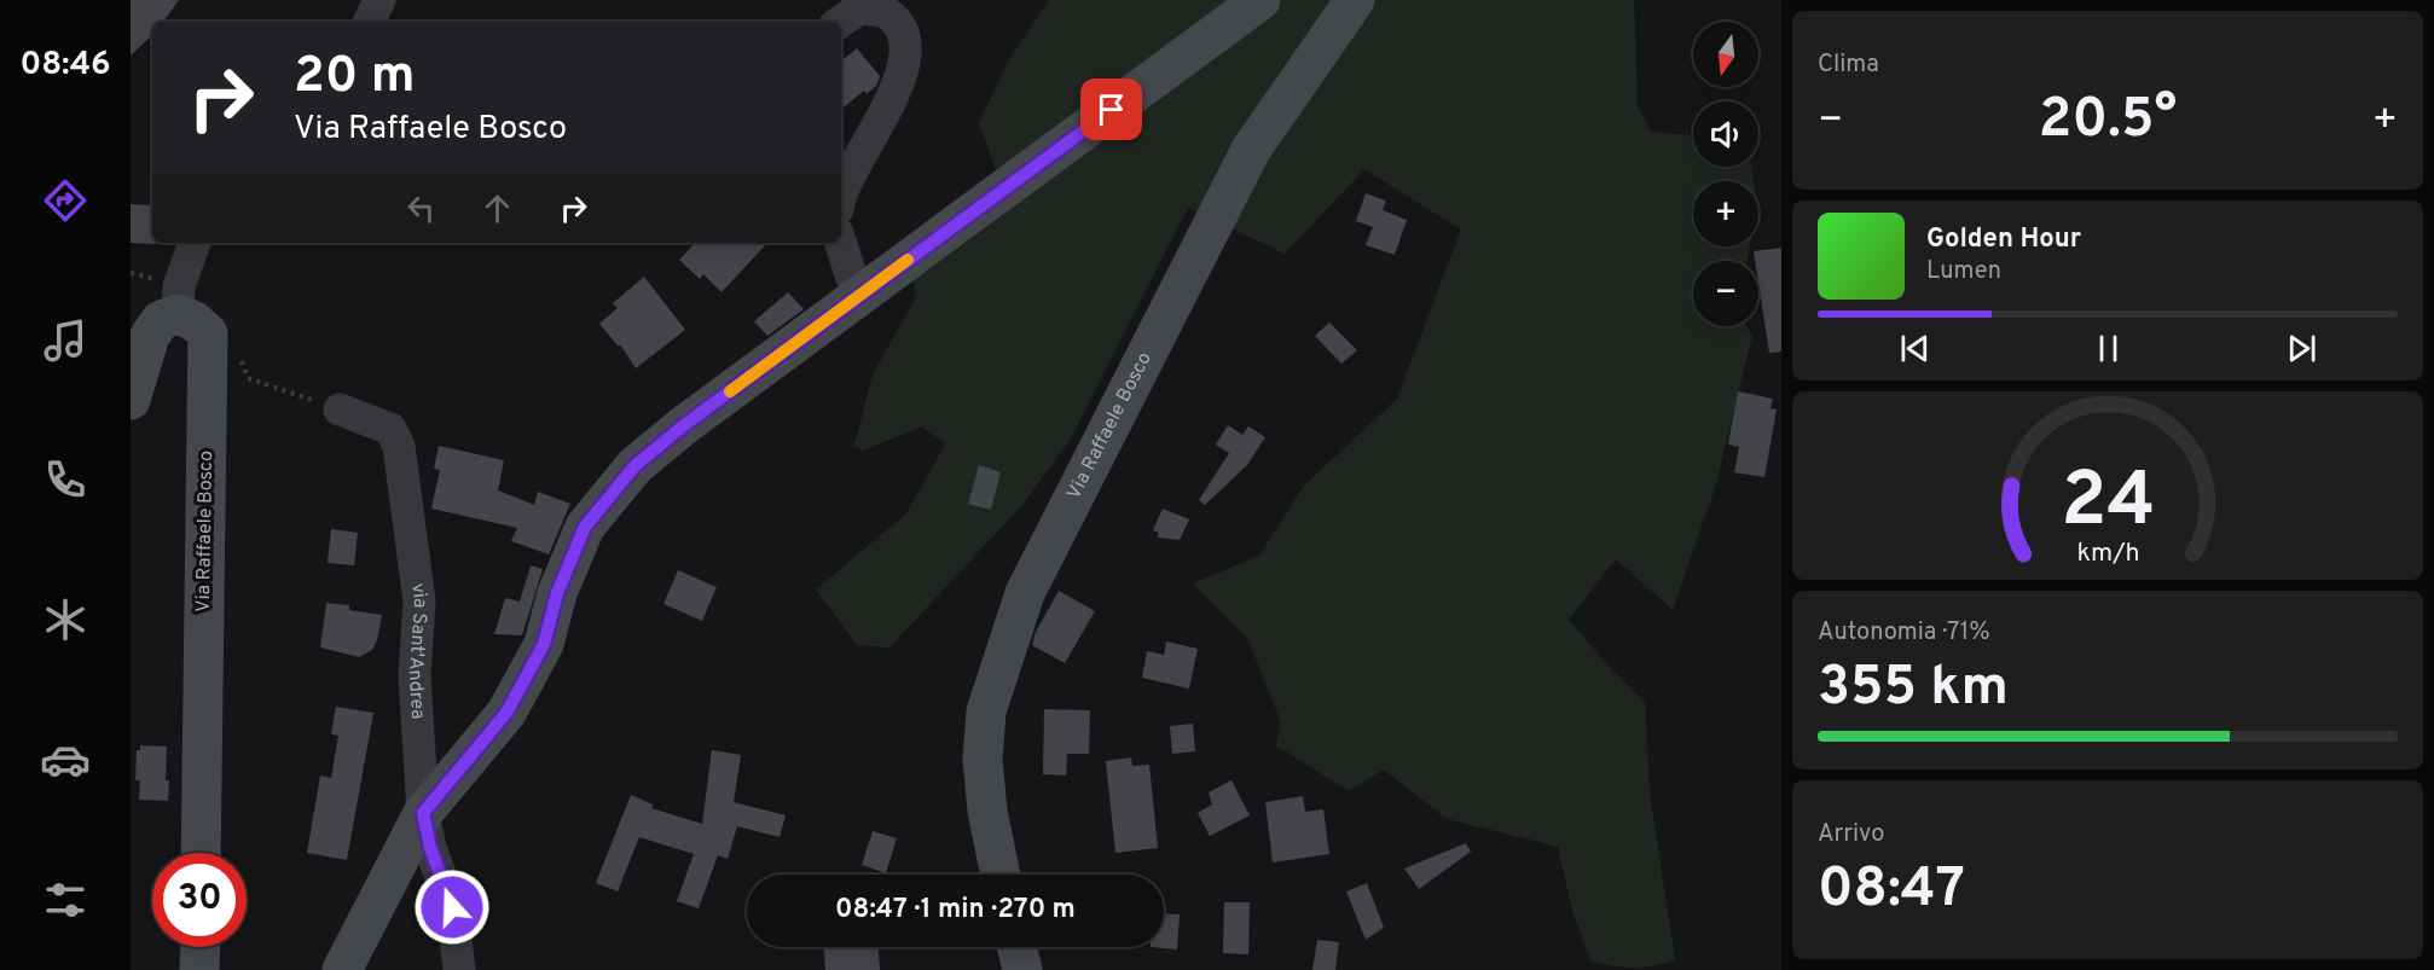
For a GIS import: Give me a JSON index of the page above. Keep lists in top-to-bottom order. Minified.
{"streets":{"street":["Via Raffaele Bosco","via Sant'Andrea"]},"north":"bottom","page":{"tabs":"08:46","tile":["Clima",["Autonomia · 71%","355 km"],["Arrivo","08:47"]],"map_buttons":["+","−"],"turn":["20 m","Via Raffaele Bosco"],"heat":["−","20.5°","+"],"song":["Golden Hour","Lumen"],"limit":"30","trip":"08:47 · 1 min · 270 m","gauge":["24","km/h"]}}
